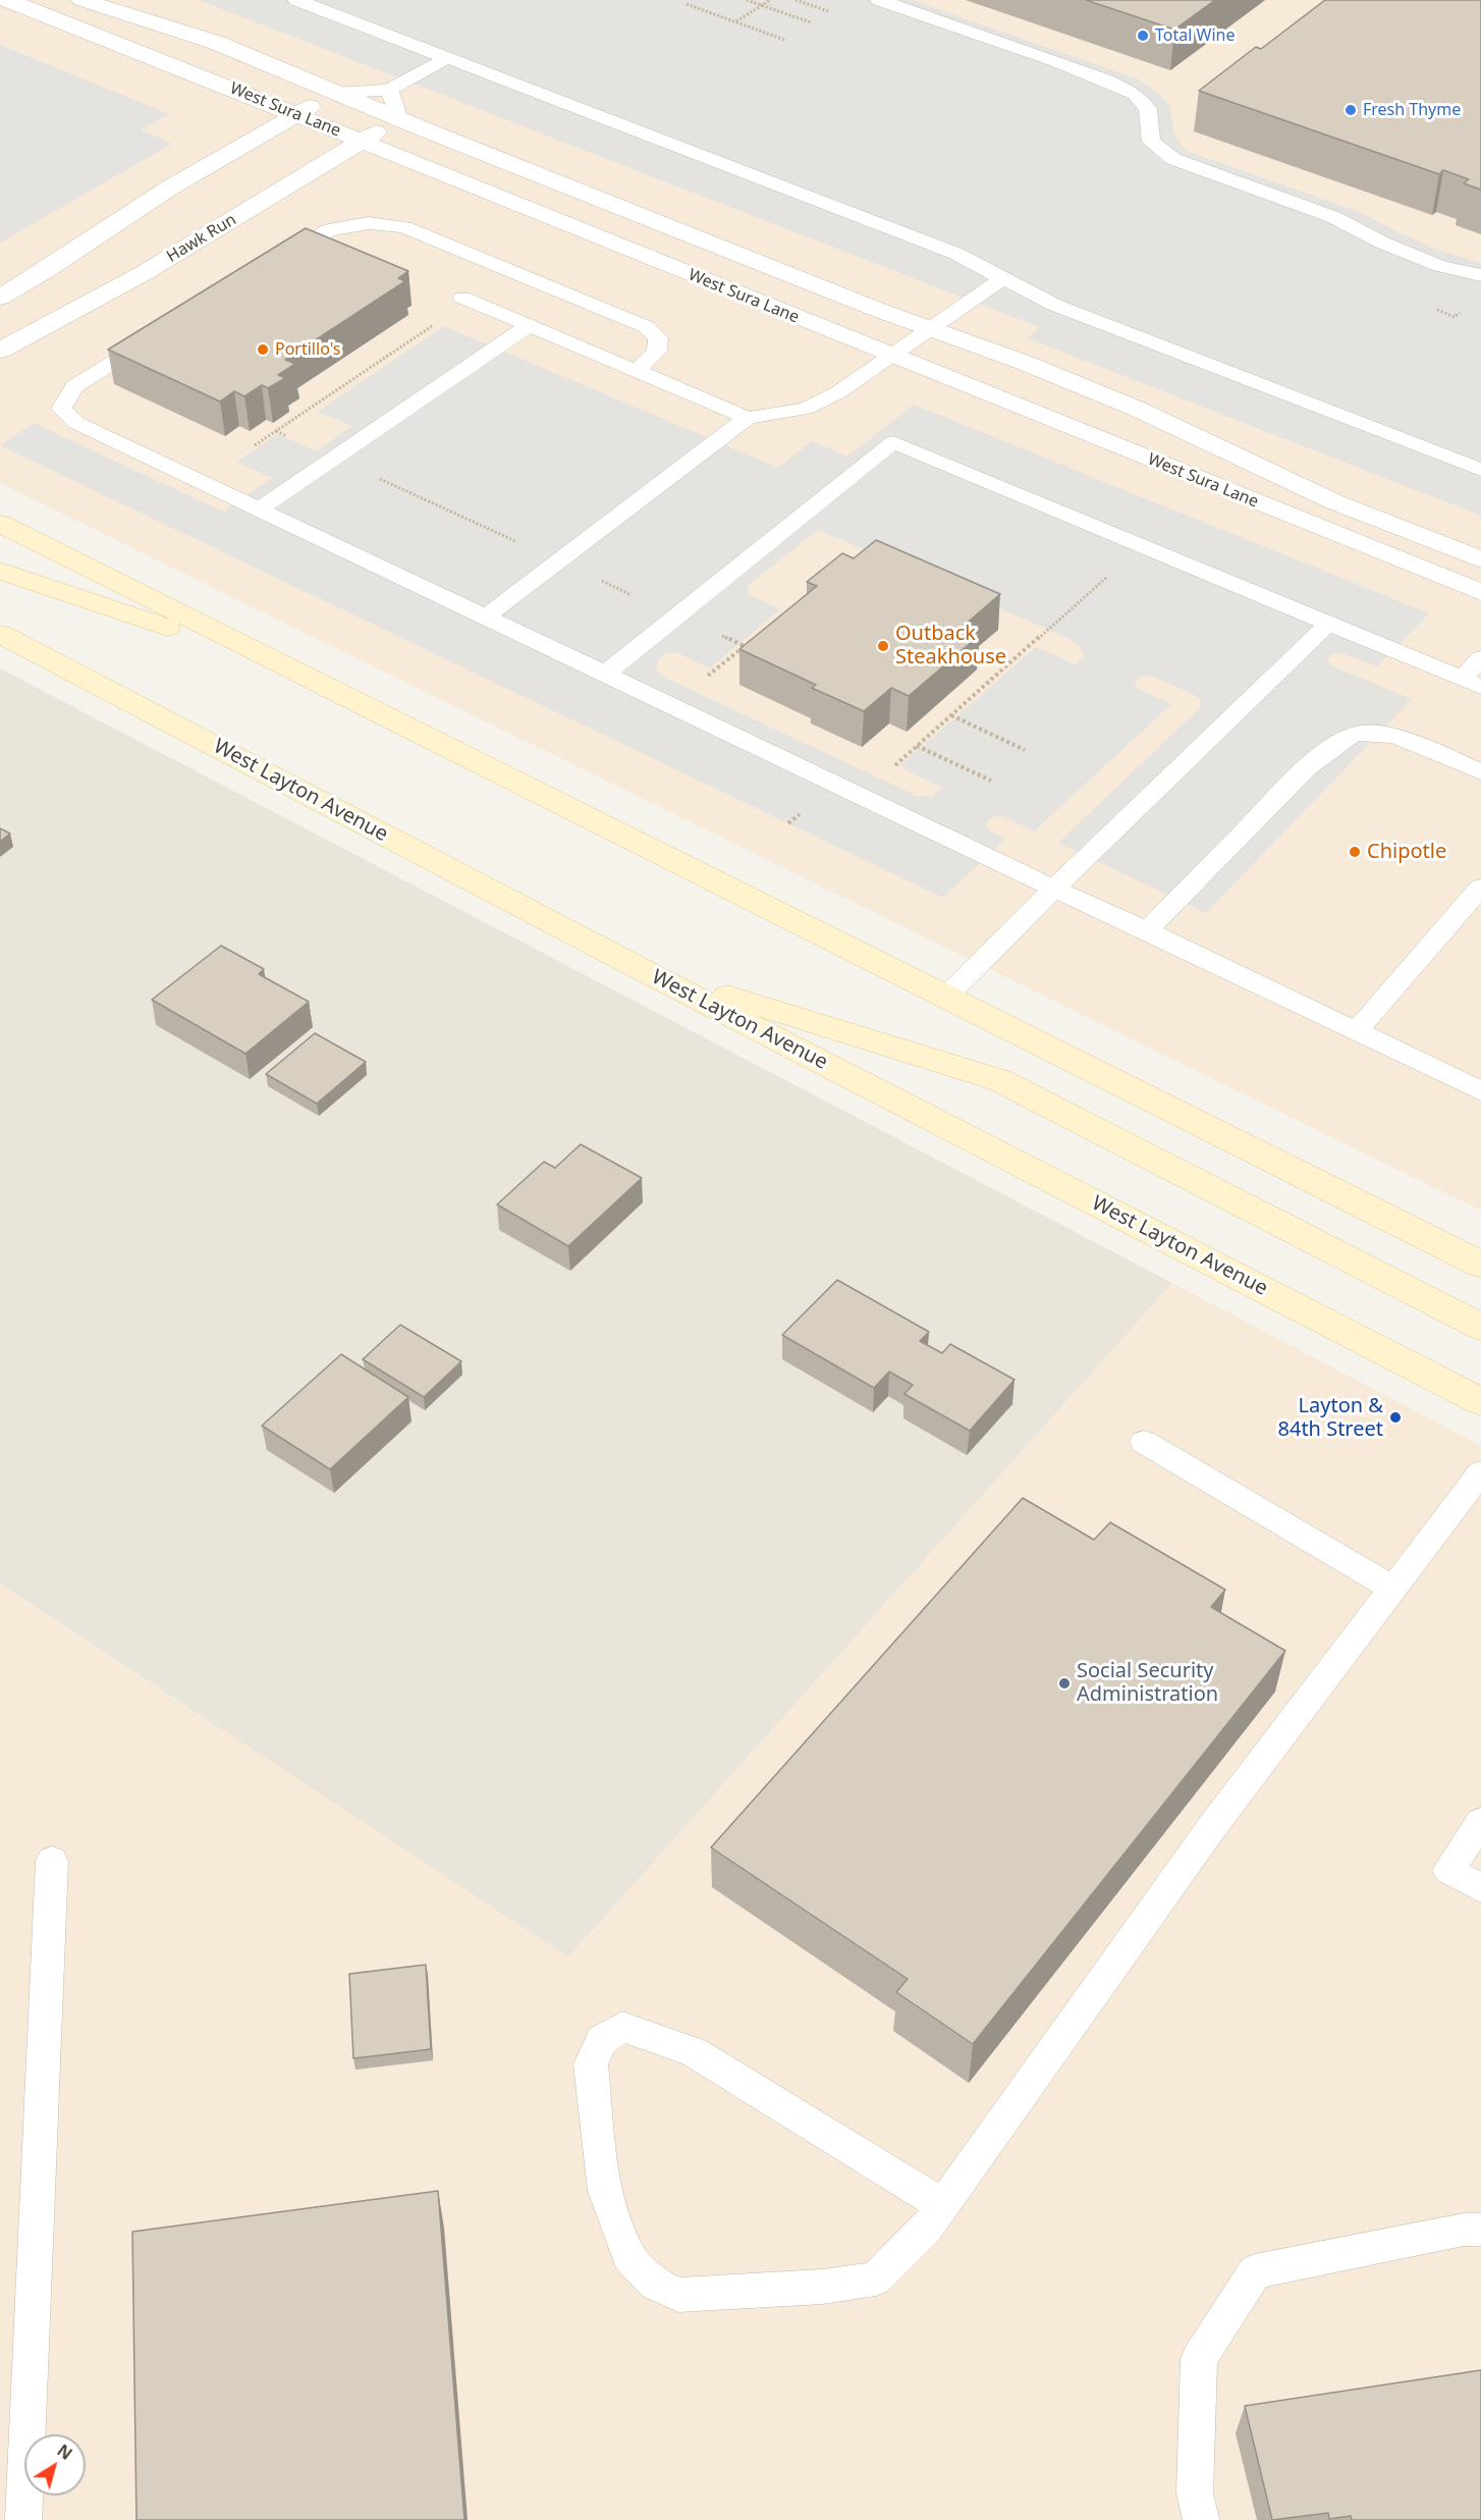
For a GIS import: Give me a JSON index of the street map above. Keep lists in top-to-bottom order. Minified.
{"streets":{"main road":["West Layton Avenue"],"street":["West Sura Lane","Hawk Run"]},"crossings":[["West Sura Lane","Hawk Run"]],"places":["Total Wine","Fresh Thyme","Portillo's","Outback Steakhouse","Chipotle","Layton & 84th Street","Social Security Administration"],"north":"top right"}
